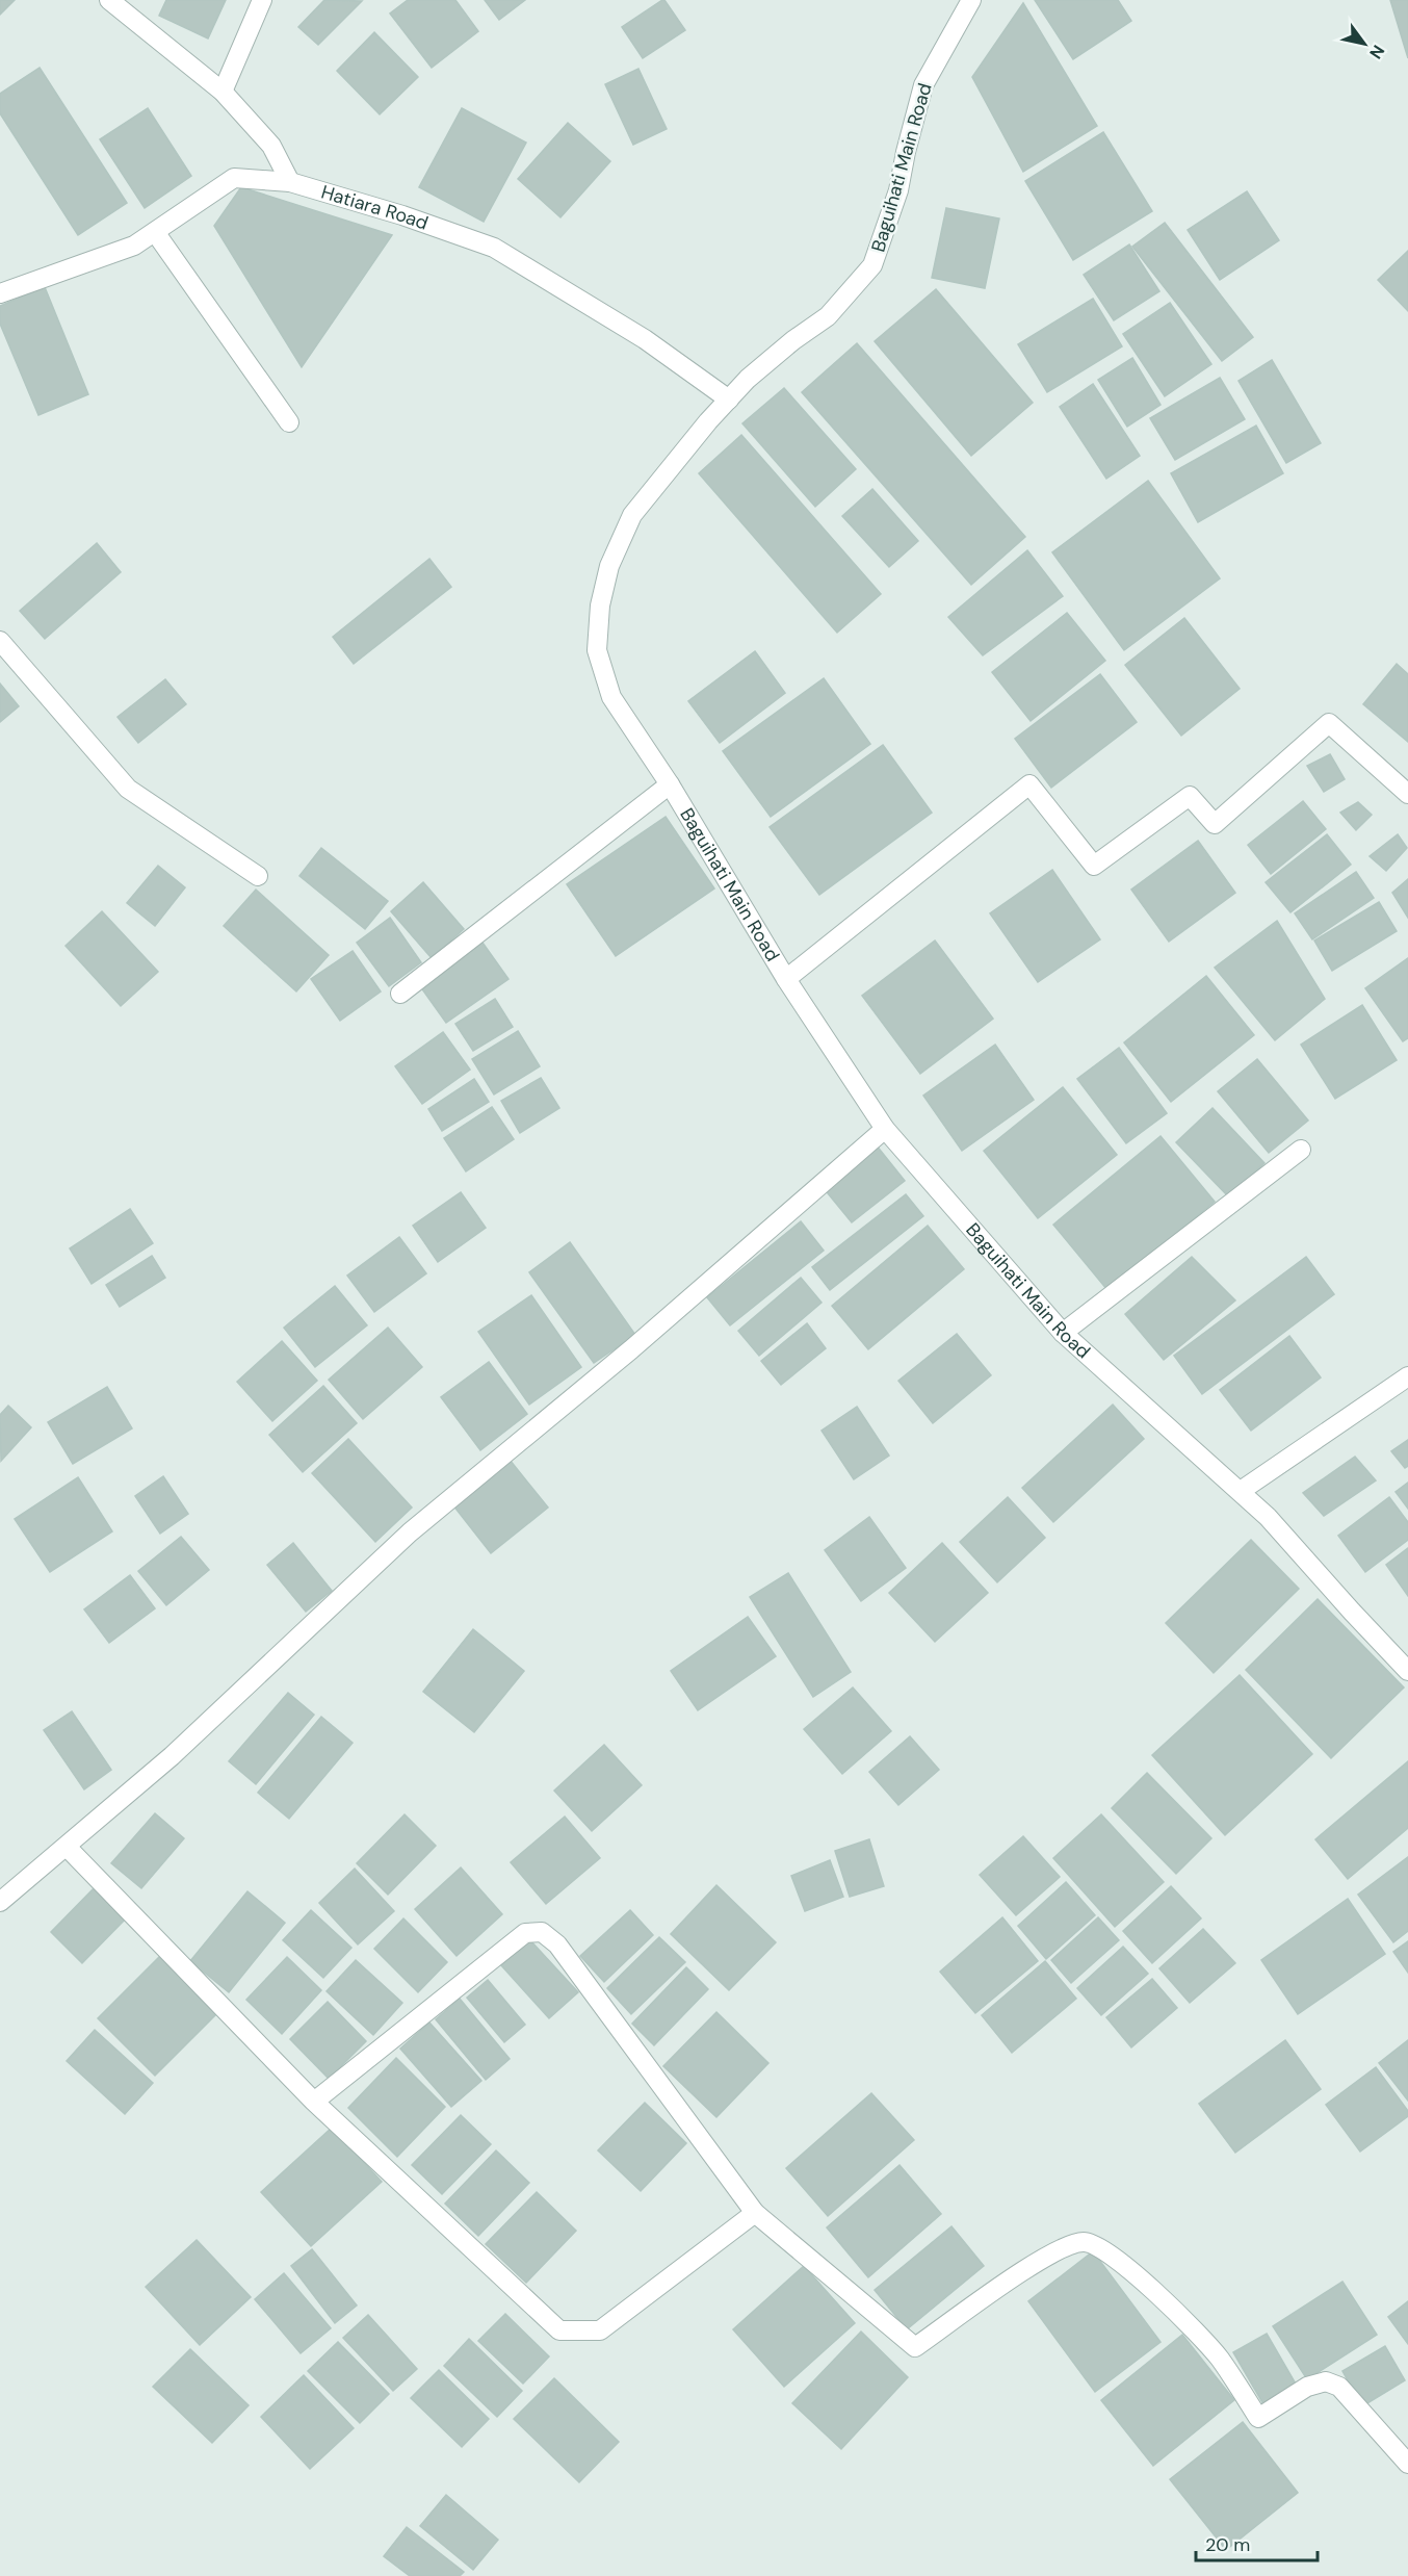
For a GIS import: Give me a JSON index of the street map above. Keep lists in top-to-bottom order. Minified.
{"streets":{"street":["Baguihati Main Road","Hatiara Road"]},"crossings":[["Baguihati Main Road","Hatiara Road"]],"scale_bar":"20 m","north":"bottom right"}
